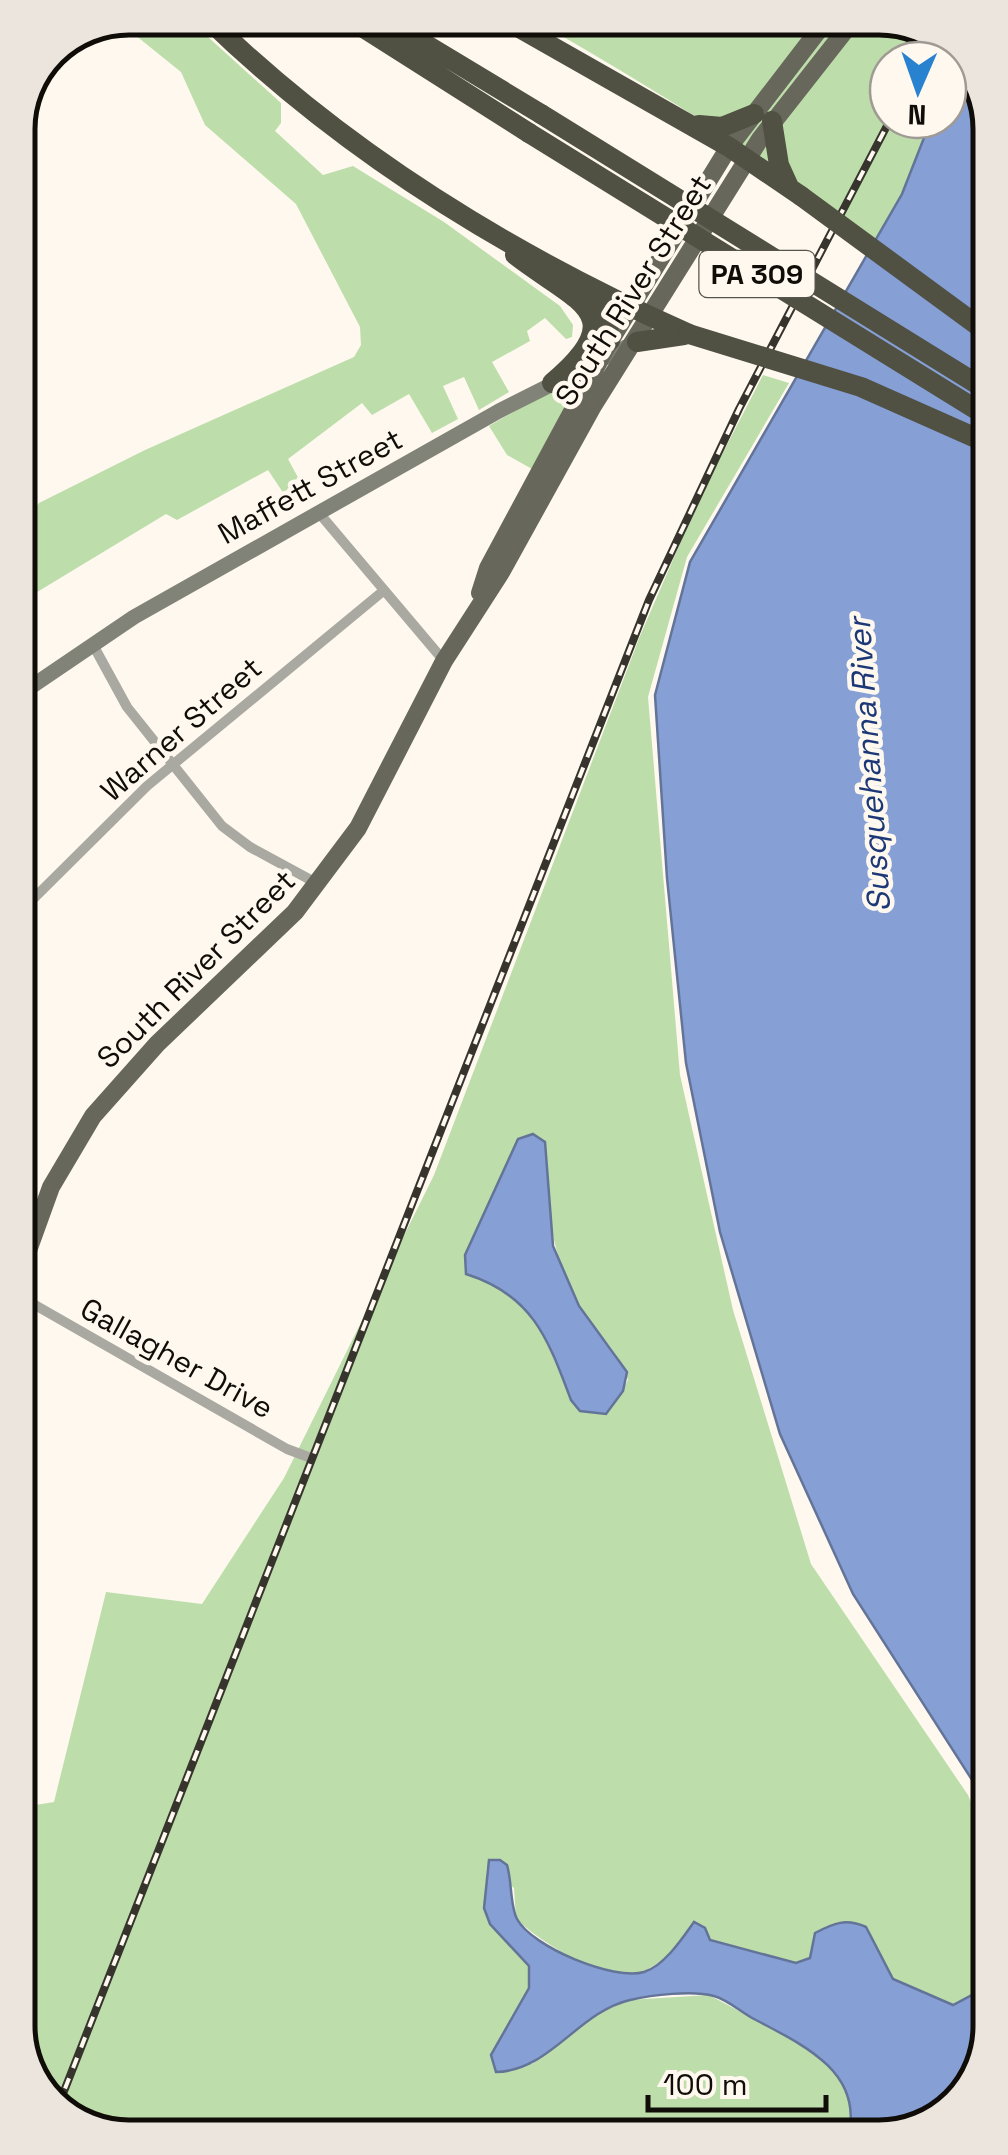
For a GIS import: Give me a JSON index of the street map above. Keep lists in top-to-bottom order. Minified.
{"streets":{"highway":["PA 309"],"main road":["South River Street","Maffett Street"],"street":["Warner Street","Gallagher Drive"]},"crossings":[["South River Street","Maffett Street"]],"water":["Susquehanna River"],"scale_bar":"100 m","north":"bottom"}
